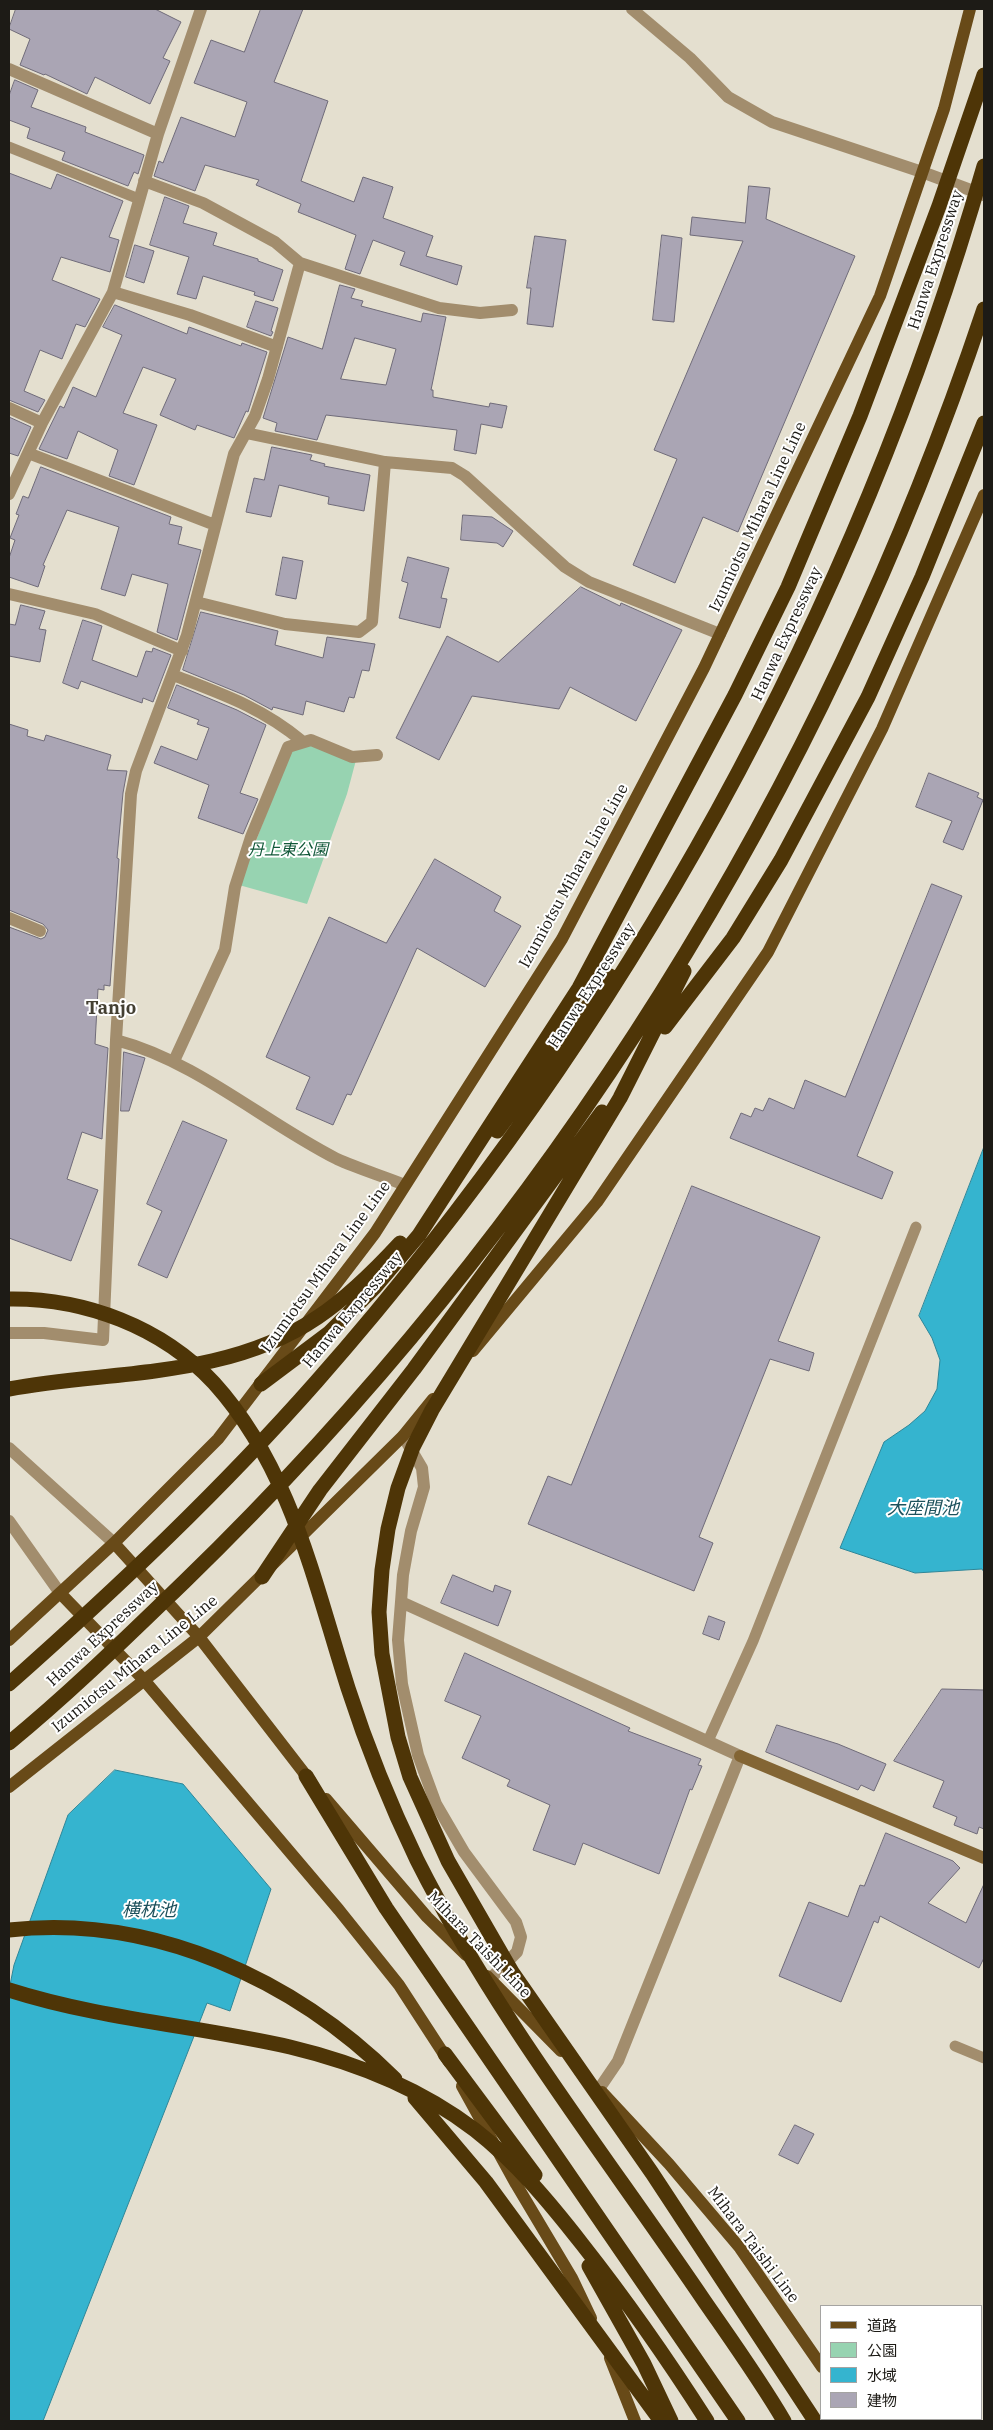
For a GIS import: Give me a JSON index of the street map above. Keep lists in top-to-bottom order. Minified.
{"streets":{"highway":["Hanwa Expressway"],"main road":["Izumiotsu Mihara Line Line","Mihara Taishi Line"]},"crossings":[["Izumiotsu Mihara Line Line","Mihara Taishi Line"]],"districts":["Tanjo"],"water":["大座間池","横枕池"],"parks":["丹上東公園"],"legend":["道路","公園","水域","建物"]}
